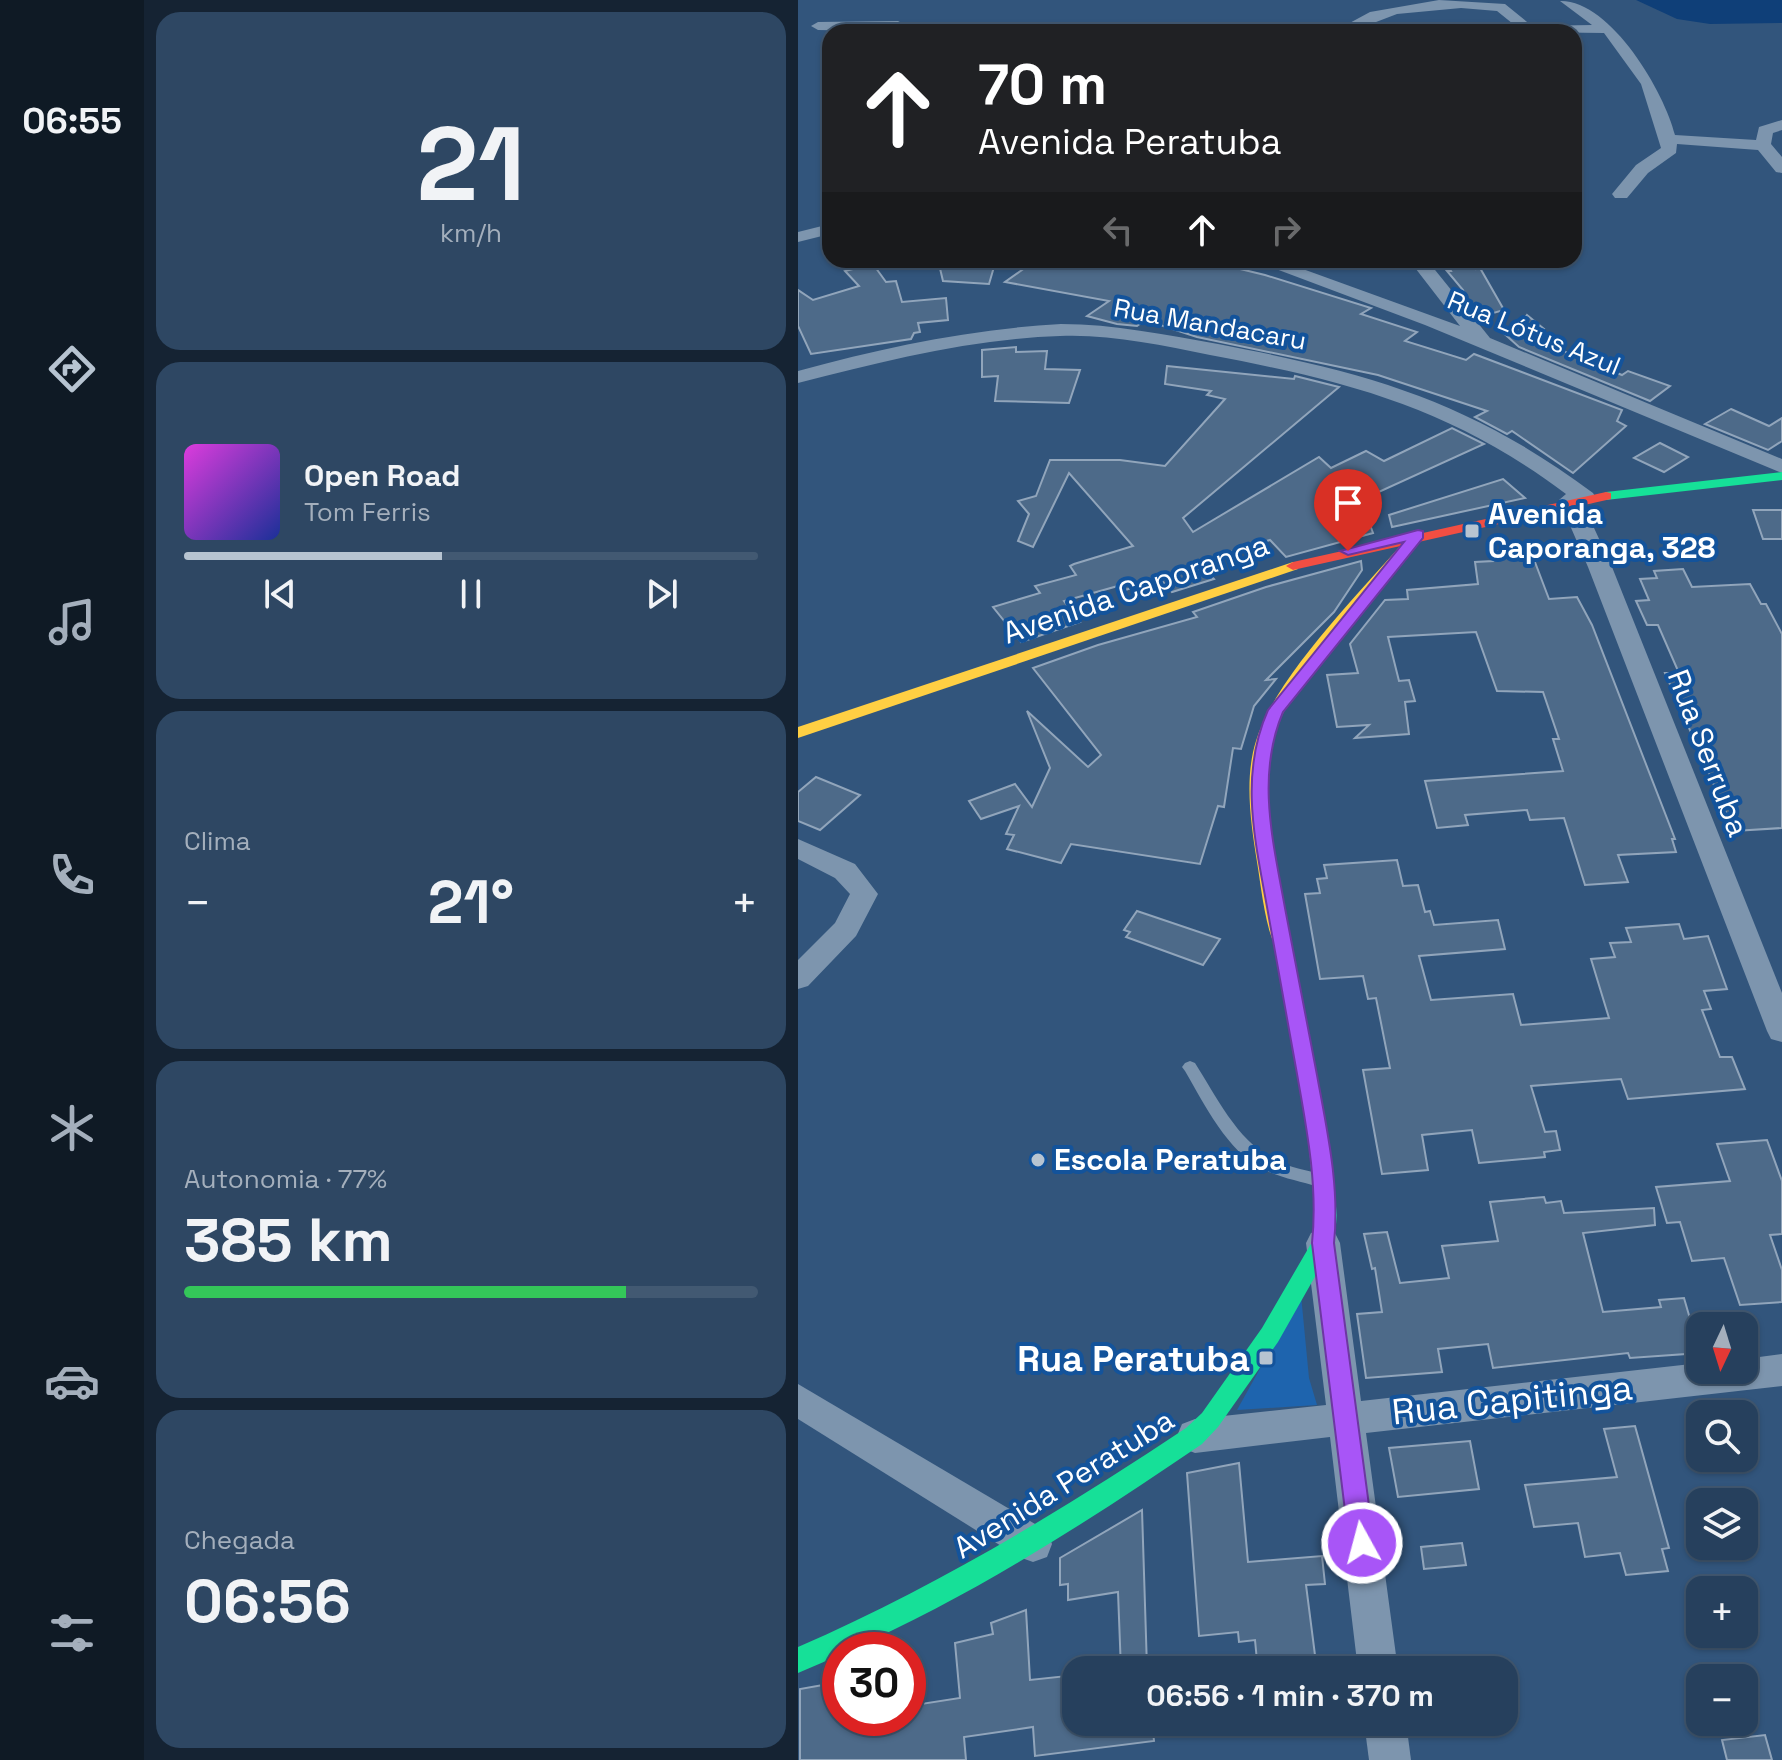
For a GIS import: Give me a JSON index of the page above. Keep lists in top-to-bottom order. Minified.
{"streets":{"street":["Rua Mandacaru","Rua Lótus Azul","Avenida Caporanga","Rua Serruba","Rua Capitinga","Avenida Peratuba"]},"crossings":[["Rua Mandacaru","Avenida Caporanga"],["Rua Mandacaru","Rua Serruba"],["Avenida Caporanga","Rua Serruba"],["Avenida Caporanga","Avenida Peratuba"],["Rua Capitinga","Avenida Peratuba"]],"places":{"transit":["Avenida Caporanga, 328","Rua Peratuba"],"other":["Escola Peratuba"]},"north":"bottom","page":{"tabs":"06:55","tile":[["21","km/h"],"Clima",["Autonomia · 77%","385 km"],["Chegada","06:56"]],"turn":["70 m","Avenida Peratuba"],"song":["Open Road","Tom Ferris"],"heat":["−","21°","+"],"map_buttons":["+","−"],"limit":"30","trip":"06:56 · 1 min · 370 m"}}
